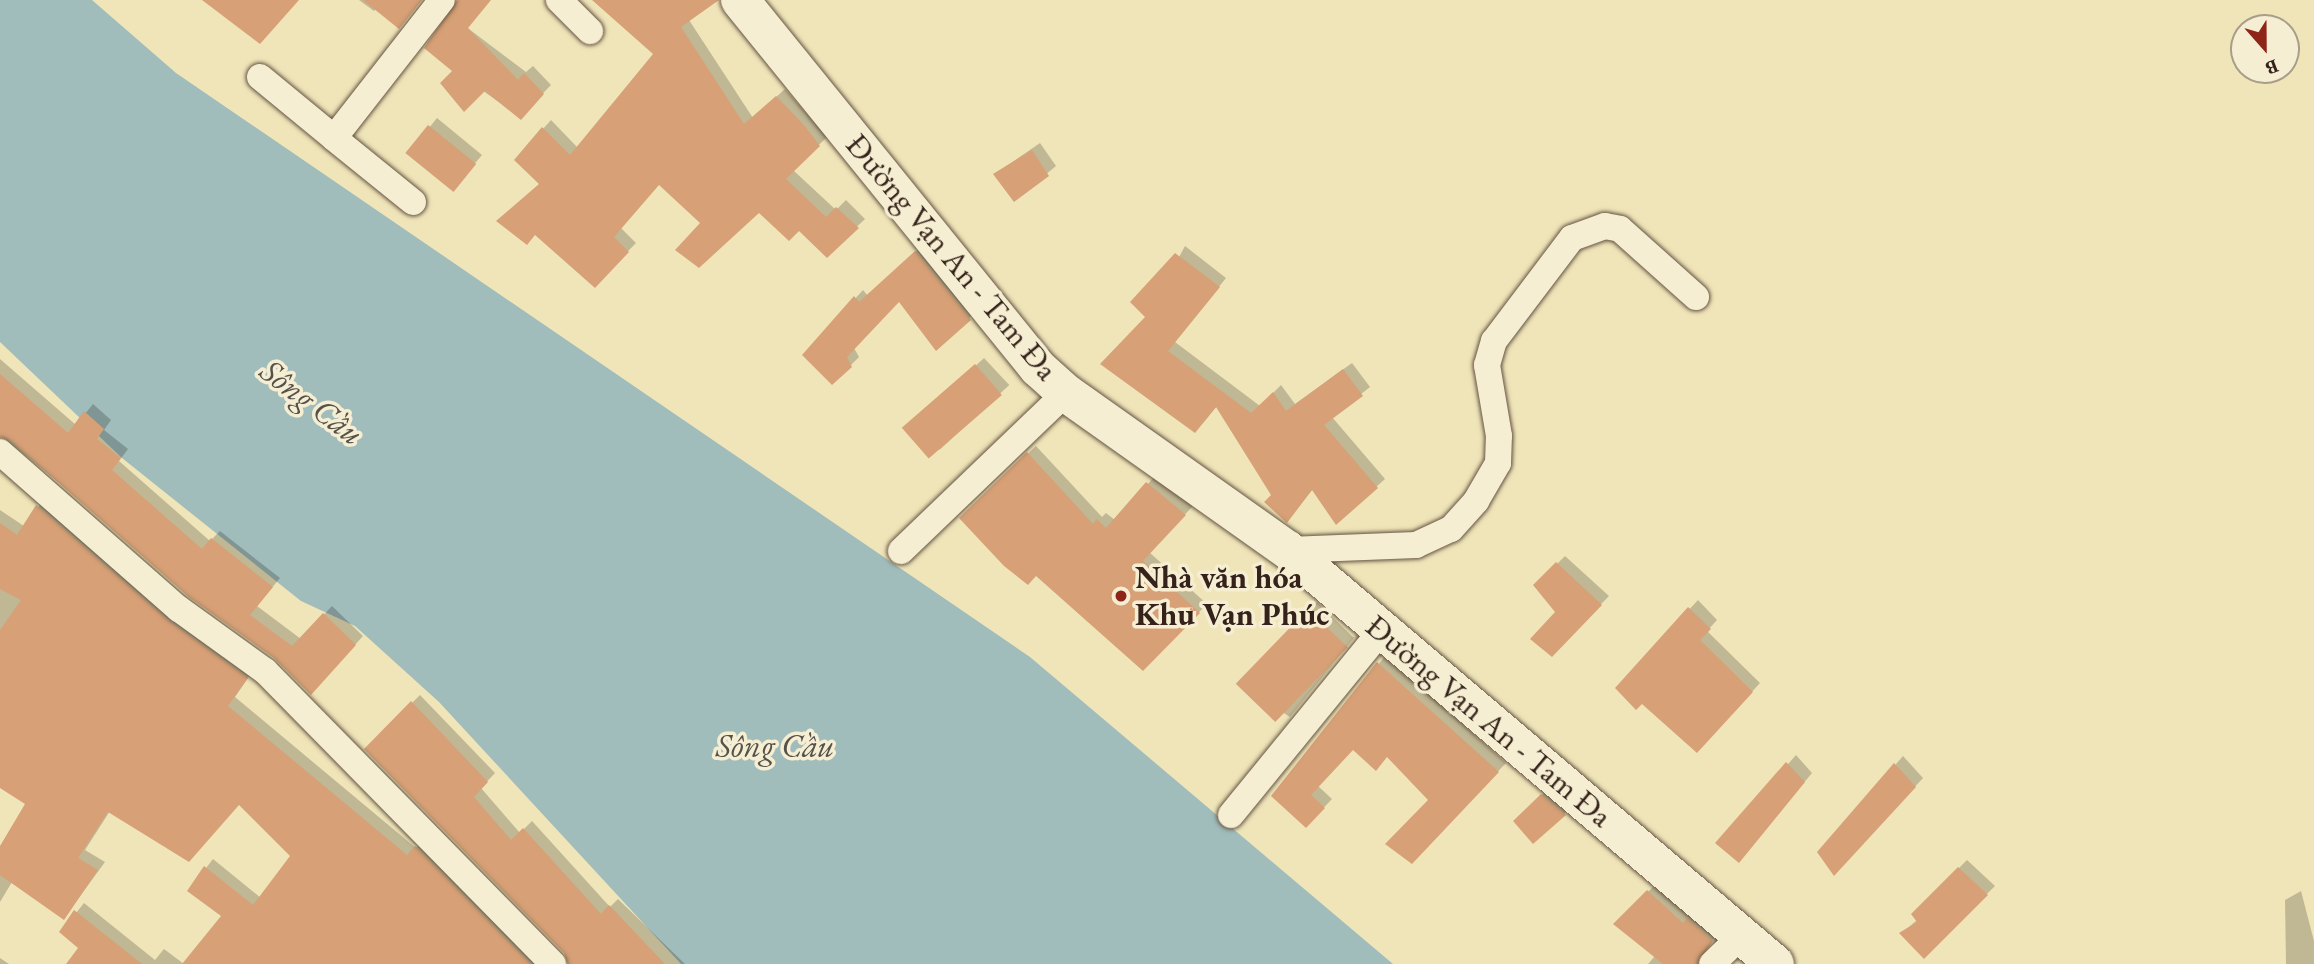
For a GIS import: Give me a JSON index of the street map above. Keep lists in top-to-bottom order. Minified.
{"streets":{"main road":["Đường Vạn An - Tam Đa"]},"water":["Sông Cầu"],"places":["Nhà văn hóa Khu Vạn Phúc"],"north":"bottom"}
